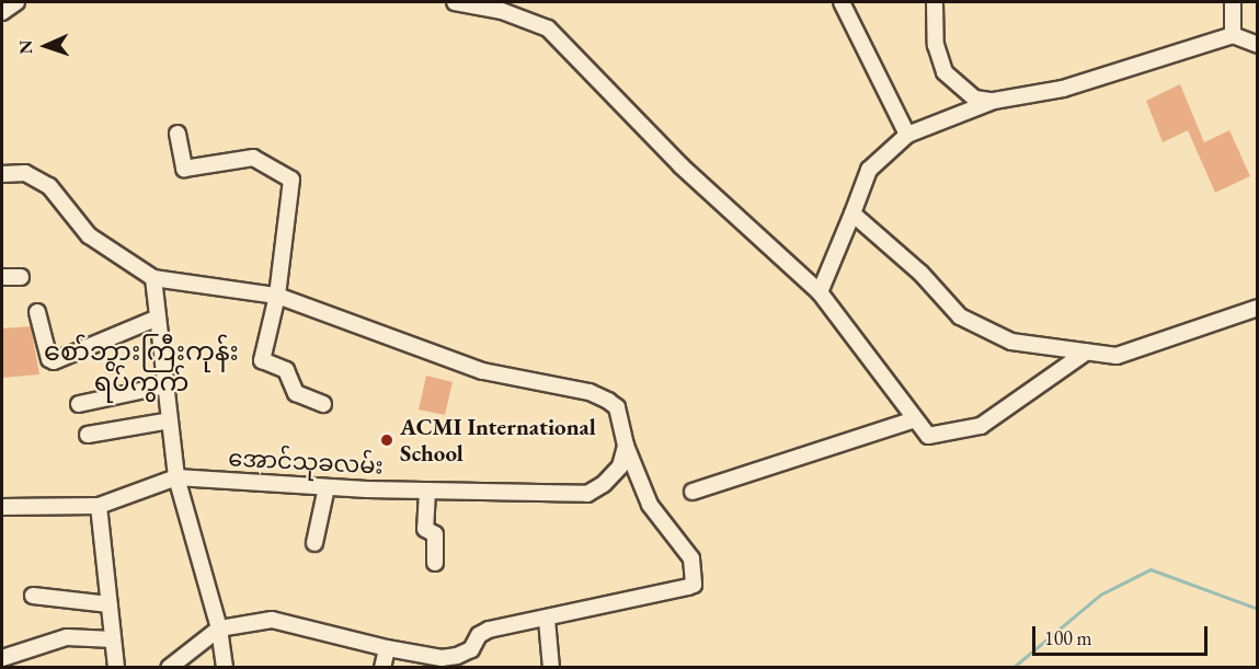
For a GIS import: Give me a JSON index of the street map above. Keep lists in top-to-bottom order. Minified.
{"streets":{"street":["အောင်သုခလမ်း"]},"districts":["စော်ဘွားကြီးကုန်း ရပ်ကွက်"],"places":["ACMI International School"],"scale_bar":"100 m","north":"left"}
